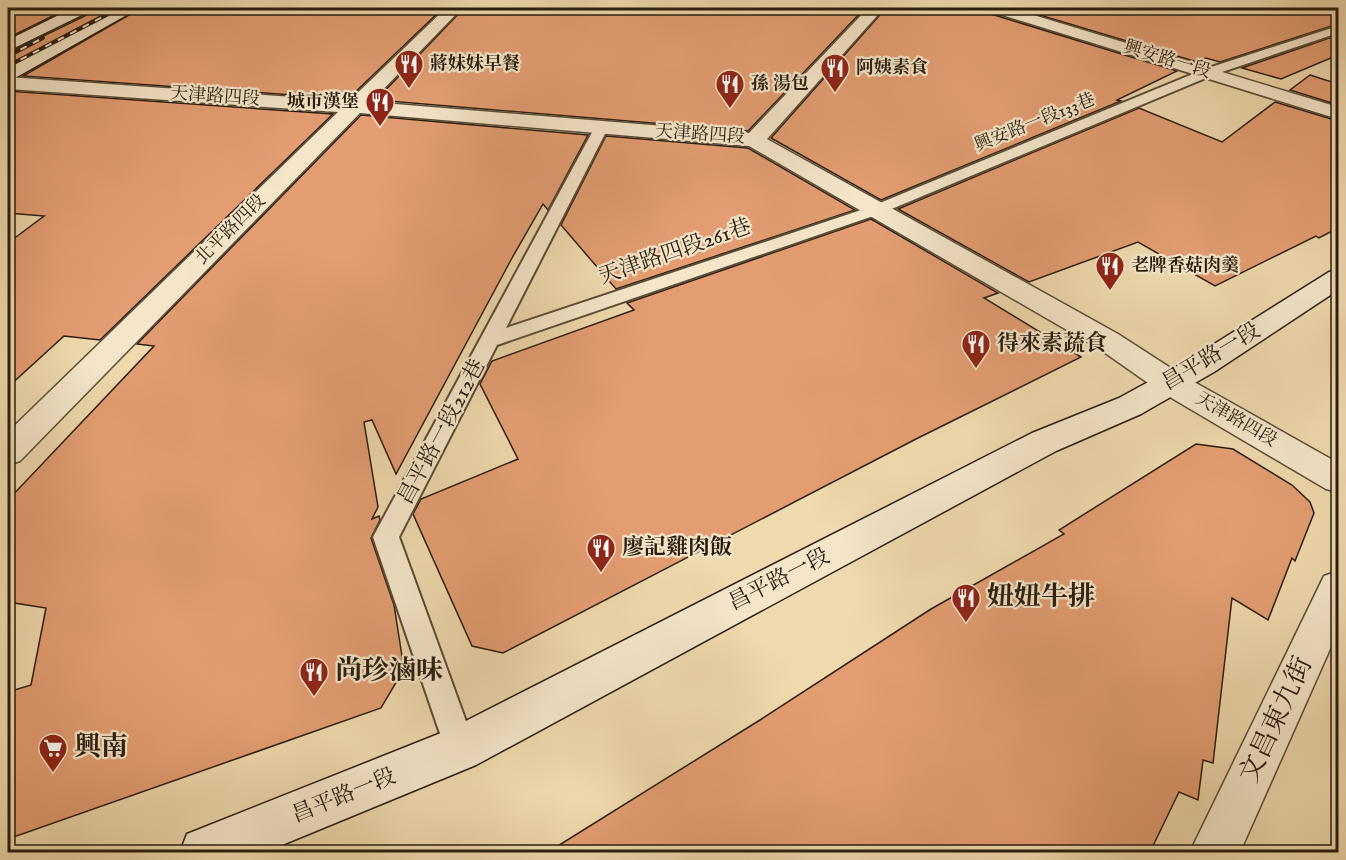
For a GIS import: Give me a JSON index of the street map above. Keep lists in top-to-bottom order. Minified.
{"streets":{"street":["興安路一段","天津路四段","北平路四段","昌平路一段","文昌東九街"],"lane":["興安路一段133巷","天津路四段261巷","昌平路一段212巷"]},"crossings":[["興安路一段","興安路一段133巷"],["天津路四段","興安路一段133巷"],["天津路四段","北平路四段"],["天津路四段","天津路四段261巷"],["天津路四段","昌平路一段"],["天津路四段","昌平路一段212巷"],["興安路一段133巷","天津路四段261巷"],["天津路四段261巷","昌平路一段212巷"],["昌平路一段","昌平路一段212巷"]],"places":{"restaurant":["蔣妹妹早餐","阿姨素食","孫 湯包","城市漢堡","老牌香菇肉羹","得來素蔬食","廖記雞肉飯","妞妞牛排","尚珍滷味"],"supermarket":["興南"]}}
